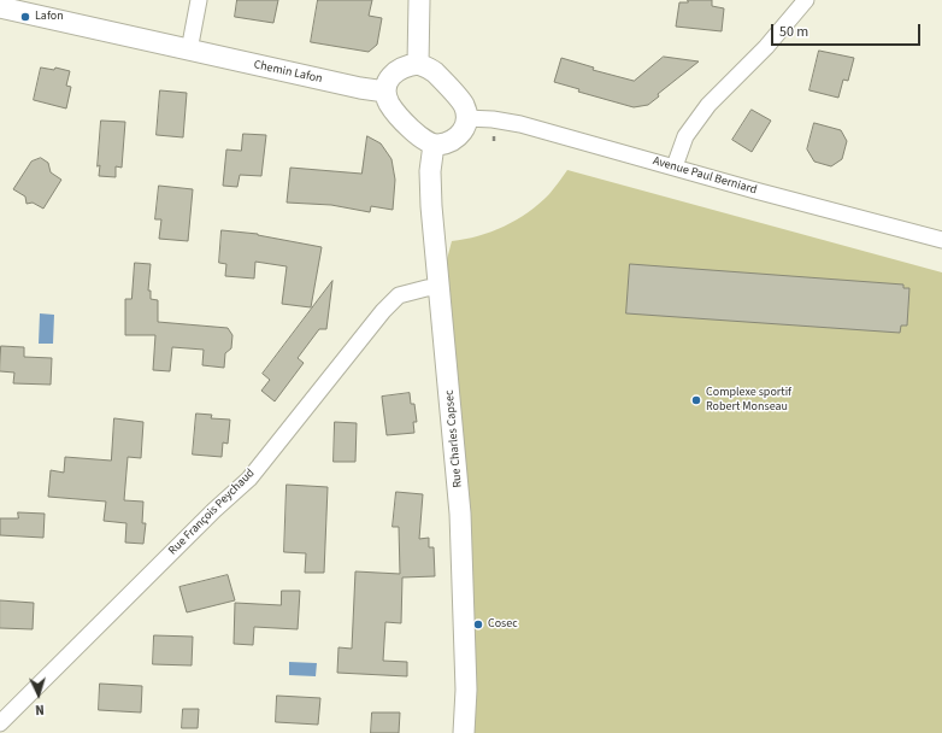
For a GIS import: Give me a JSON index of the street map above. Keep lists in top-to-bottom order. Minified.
{"streets":{"street":["Chemin Lafon","Avenue Paul Berniard","Rue Charles Capsec","Rue François Peychaud"]},"crossings":[["Chemin Lafon","Avenue Paul Berniard"],["Chemin Lafon","Rue Charles Capsec"],["Avenue Paul Berniard","Rue Charles Capsec"],["Rue Charles Capsec","Rue François Peychaud"]],"places":["Lafon","Complexe sportif Robert Monseau","Cosec"],"scale_bar":"50 m","north":"bottom"}
